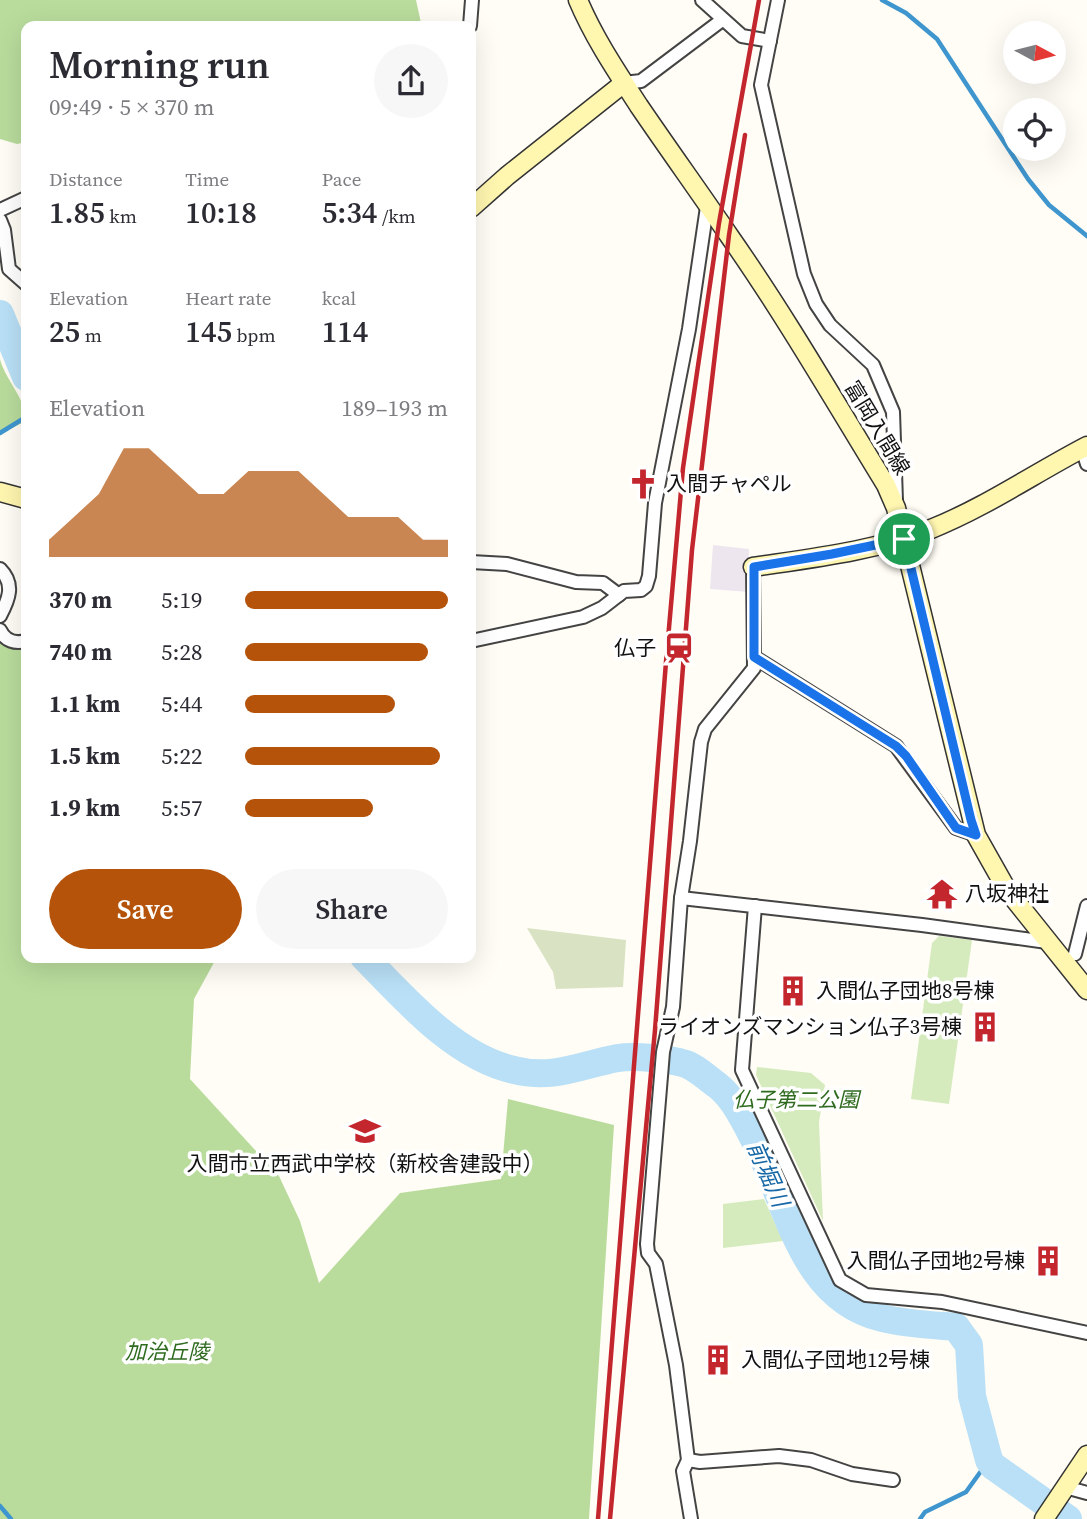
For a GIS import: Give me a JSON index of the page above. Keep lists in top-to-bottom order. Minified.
{"streets":{"main road":["富岡入間線"]},"water":["前堀川"],"parks":["仏子第二公園","加治丘陵"],"places":{"church":["入間チャペル"],"station":["仏子"],"temple":["八坂神社"],"building":["入間仏子団地8号棟","ライオンズマンション仏子3号棟","入間仏子団地2号棟","入間仏子団地12号棟"],"school or university":["入間市立西武中学校（新校舎建設中）"]},"north":"right","page":{"heading":["Morning run","09:49 · 5 × 370 m"],"stats":[["Distance","1.85 km"],["Time","10:18"],["Pace","5:34 /km"],["Elevation","25 m"],["Heart rate","145 bpm"],["kcal","114"]],"chart":["Elevation","189–193 m"],"list":[{"name":"370 m","note":"5:19"},{"name":"740 m","note":"5:28"},{"name":"1.1 km","note":"5:44"},{"name":"1.5 km","note":"5:22"},{"name":"1.9 km","note":"5:57"}],"buttons":["Save","Share"]}}
